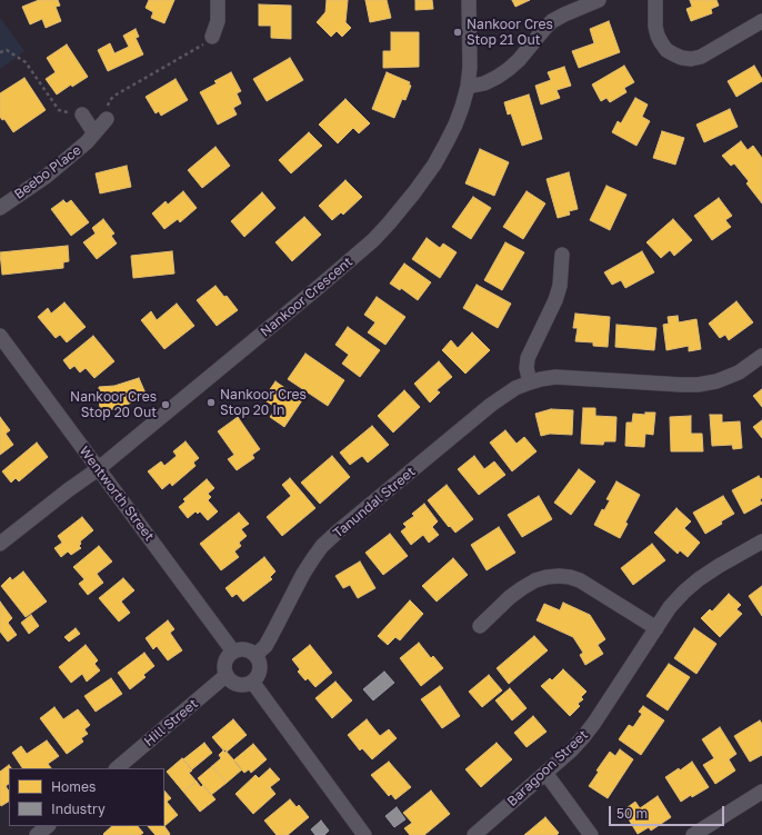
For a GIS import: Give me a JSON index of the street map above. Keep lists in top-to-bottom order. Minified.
{"streets":{"street":["Beebo Place","Nankoor Crescent","Wentworth Street","Tanundal Street","Hill Street","Baragoon Street"]},"crossings":[["Nankoor Crescent","Wentworth Street"],["Wentworth Street","Tanundal Street"],["Wentworth Street","Hill Street"],["Tanundal Street","Hill Street"]],"places":["Nankoor Cres Stop 21 Out","Nankoor Cres Stop 20 In","Nankoor Cres Stop 20 Out"],"legend":["Homes","Industry"],"scale_bar":"50 m"}
